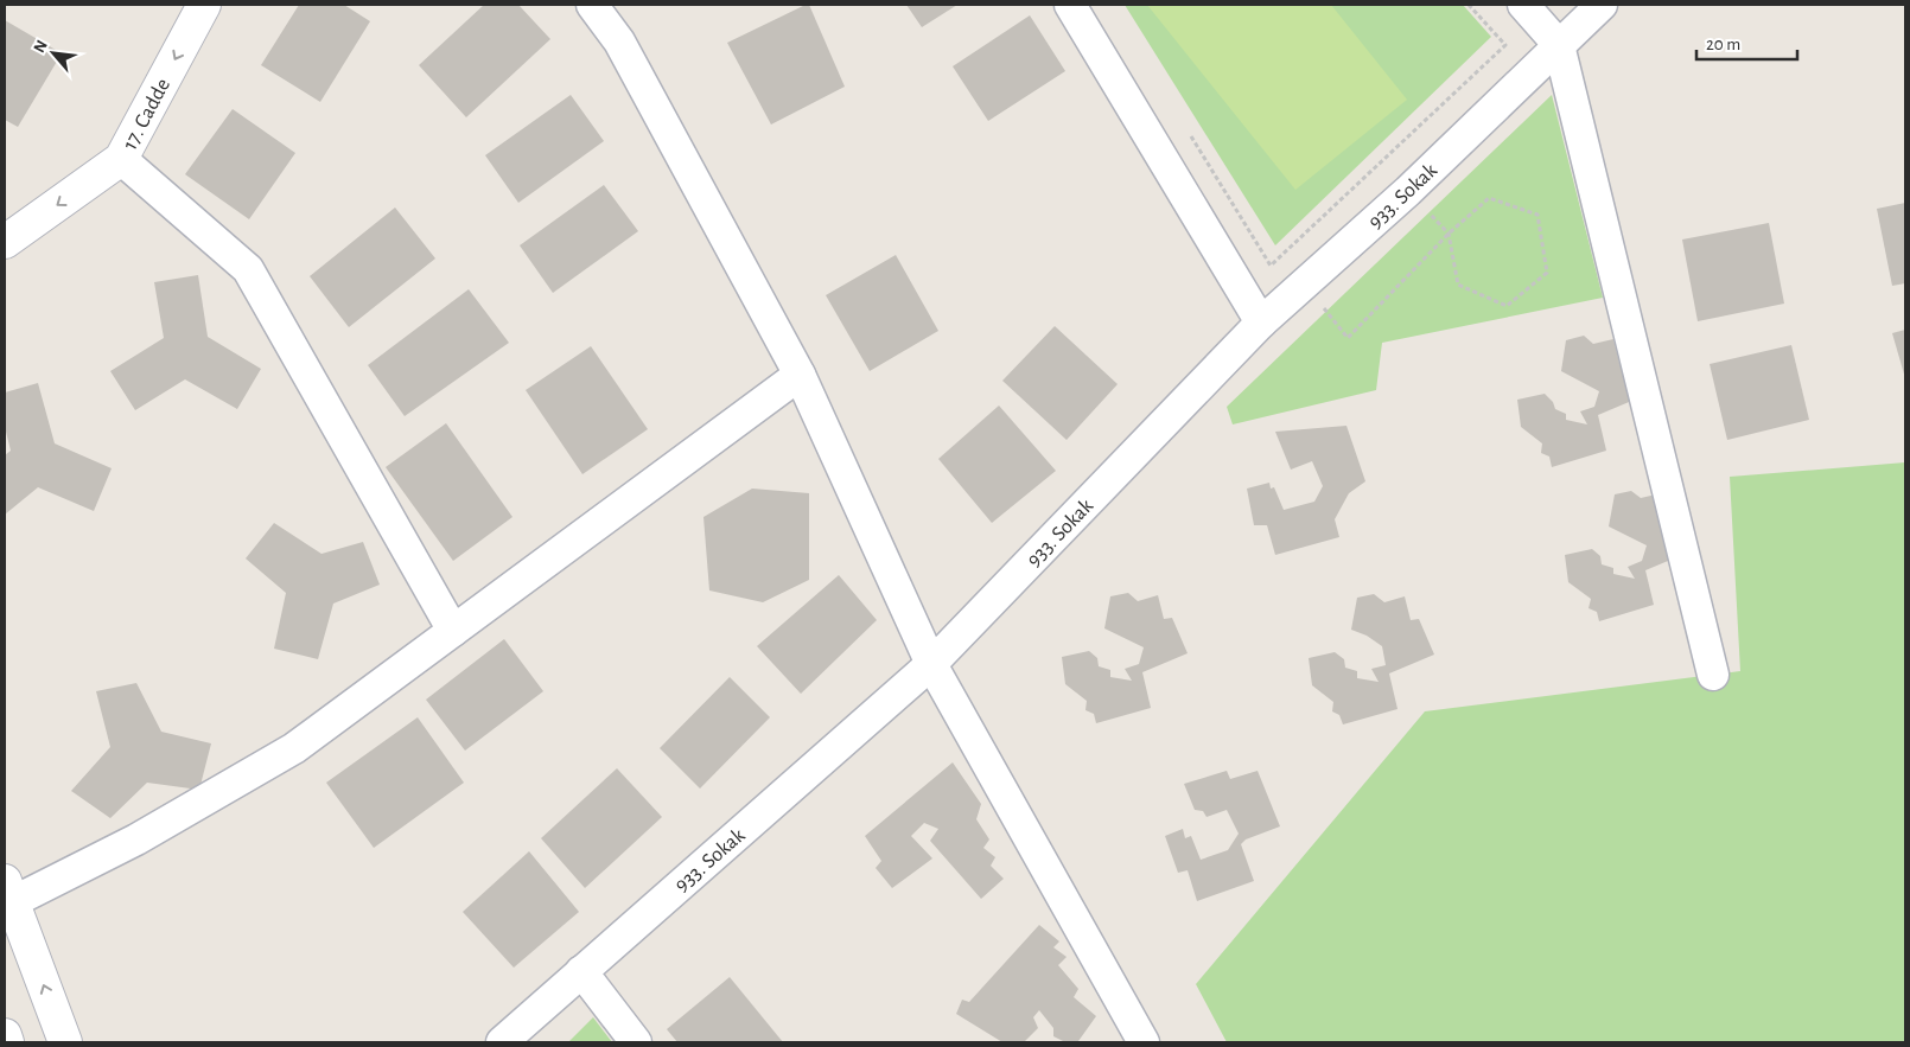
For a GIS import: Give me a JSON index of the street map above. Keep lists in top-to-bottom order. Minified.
{"streets":{"main road":["17. Cadde"],"street":["933. Sokak"]},"one_way":["17. Cadde"],"scale_bar":"20 m","north":"top left"}
